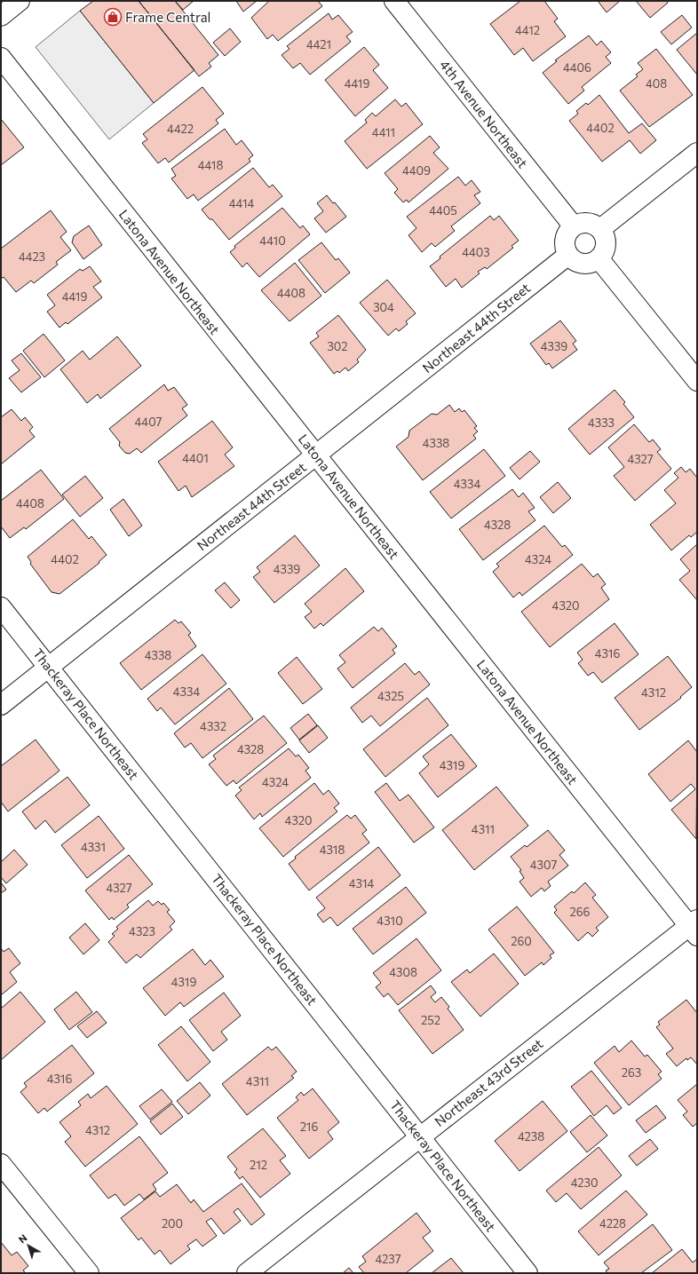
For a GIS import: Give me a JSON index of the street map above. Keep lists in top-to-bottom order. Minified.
{"streets":{"street":["4th Avenue Northeast","Latona Avenue Northeast","Northeast 44th Street","Thackeray Place Northeast","Northeast 43rd Street"]},"crossings":[["4th Avenue Northeast","Northeast 44th Street"],["Latona Avenue Northeast","Northeast 44th Street"],["Latona Avenue Northeast","Northeast 43rd Street"],["Northeast 44th Street","Thackeray Place Northeast"],["Thackeray Place Northeast","Northeast 43rd Street"]],"places":{"shop":["Frame Central"]},"house_numbers":["4412","4421","4406","4419","408","4402","4422","4411","4418","4409","4414","4405","4410","4403","4423","4408","4419","304","302","4339","4407","4333","4338","4401","4327","4334","4408","4328","4402","4324","4339","4320","4316","4338","4334","4312","4325","4332","4328","4319","4324","4320","4311","4331","4318","4307","4314","4327","266","4310","4323","260","4308","4319","252","263","4316","4311","216","4312","4238","212","4230","200","4228","4237"],"north":"top left"}
